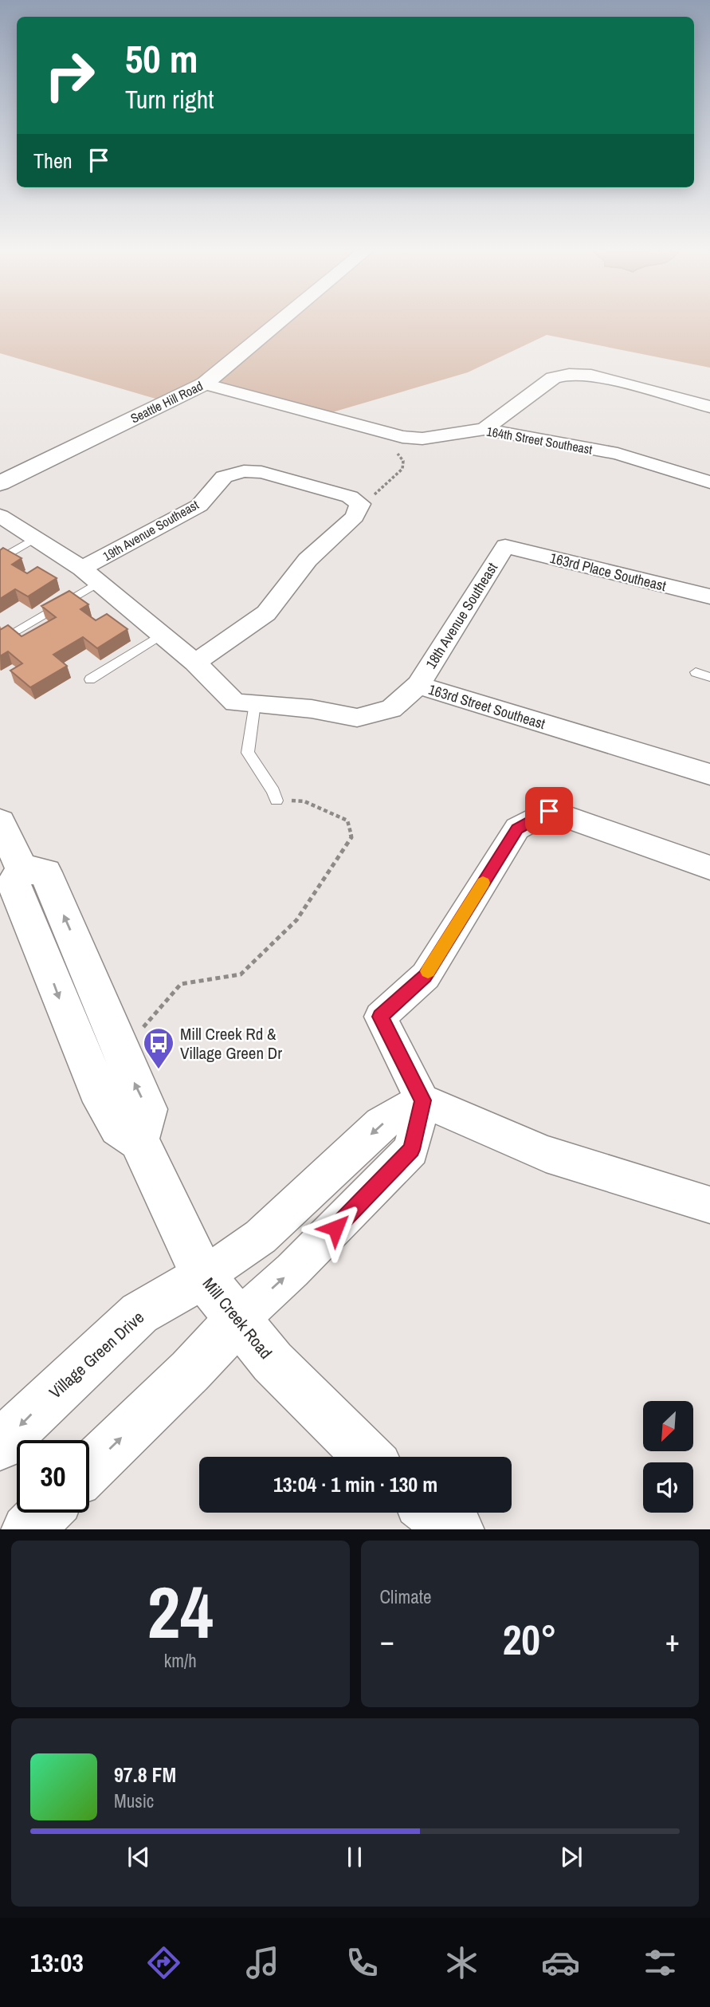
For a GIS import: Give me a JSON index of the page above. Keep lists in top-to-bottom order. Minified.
{"streets":{"street":["Seattle Hill Road","164th Street Southeast","19th Avenue Southeast","163rd Place Southeast","18th Avenue Southeast","163rd Street Southeast","Mill Creek Road","Village Green Drive"]},"crossings":[["Seattle Hill Road","164th Street Southeast"],["19th Avenue Southeast","163rd Street Southeast"],["163rd Place Southeast","18th Avenue Southeast"],["18th Avenue Southeast","163rd Street Southeast"],["Mill Creek Road","Village Green Drive"]],"places":{"bus stop":["Mill Creek Rd & Village Green Dr"]},"north":"bottom left","page":{"turn":["50 m","Turn right"],"then":"Then","limit":"30","trip":"13:04 · 1 min · 130 m","tile":[["24","km/h"],"Climate"],"heat":["−","20°","+"],"song":["97.8 FM","Music"],"tabs":"13:03"}}
